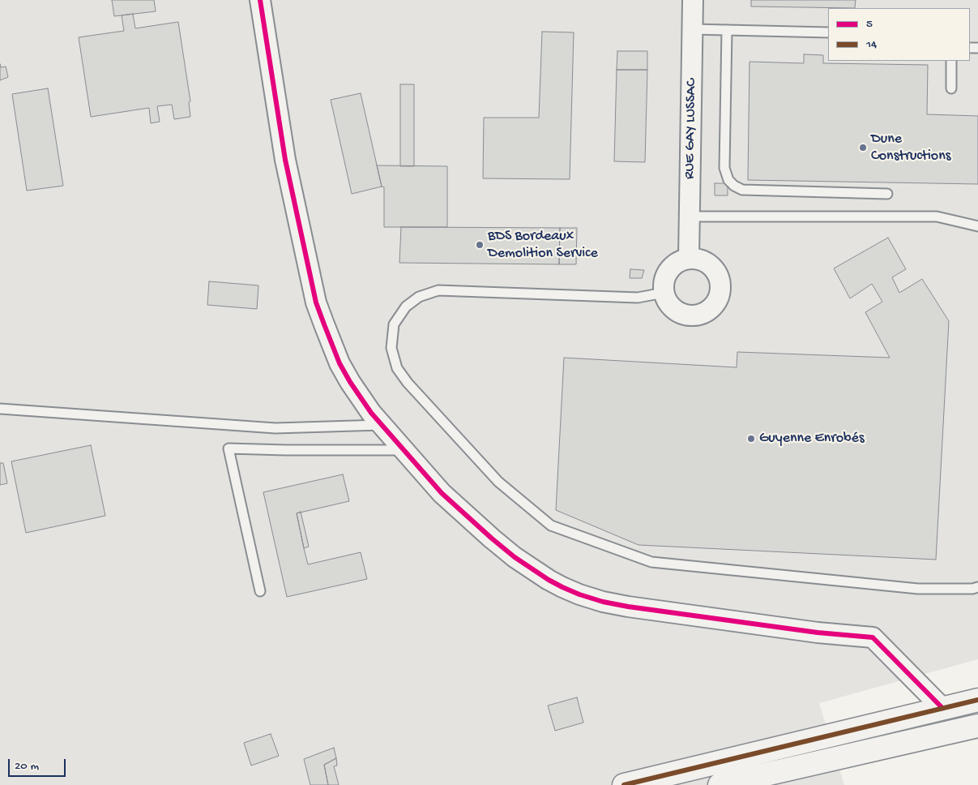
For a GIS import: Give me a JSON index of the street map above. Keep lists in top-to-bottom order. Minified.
{"streets":{"street":["RUE GAY LUSSAC"]},"places":["Dune Constructions","BDS Bordeaux Demolition Service","Guyenne Enrobés"],"lines":["transit line 5","transit line 14"],"legend":["5","14"],"scale_bar":"20 m"}
